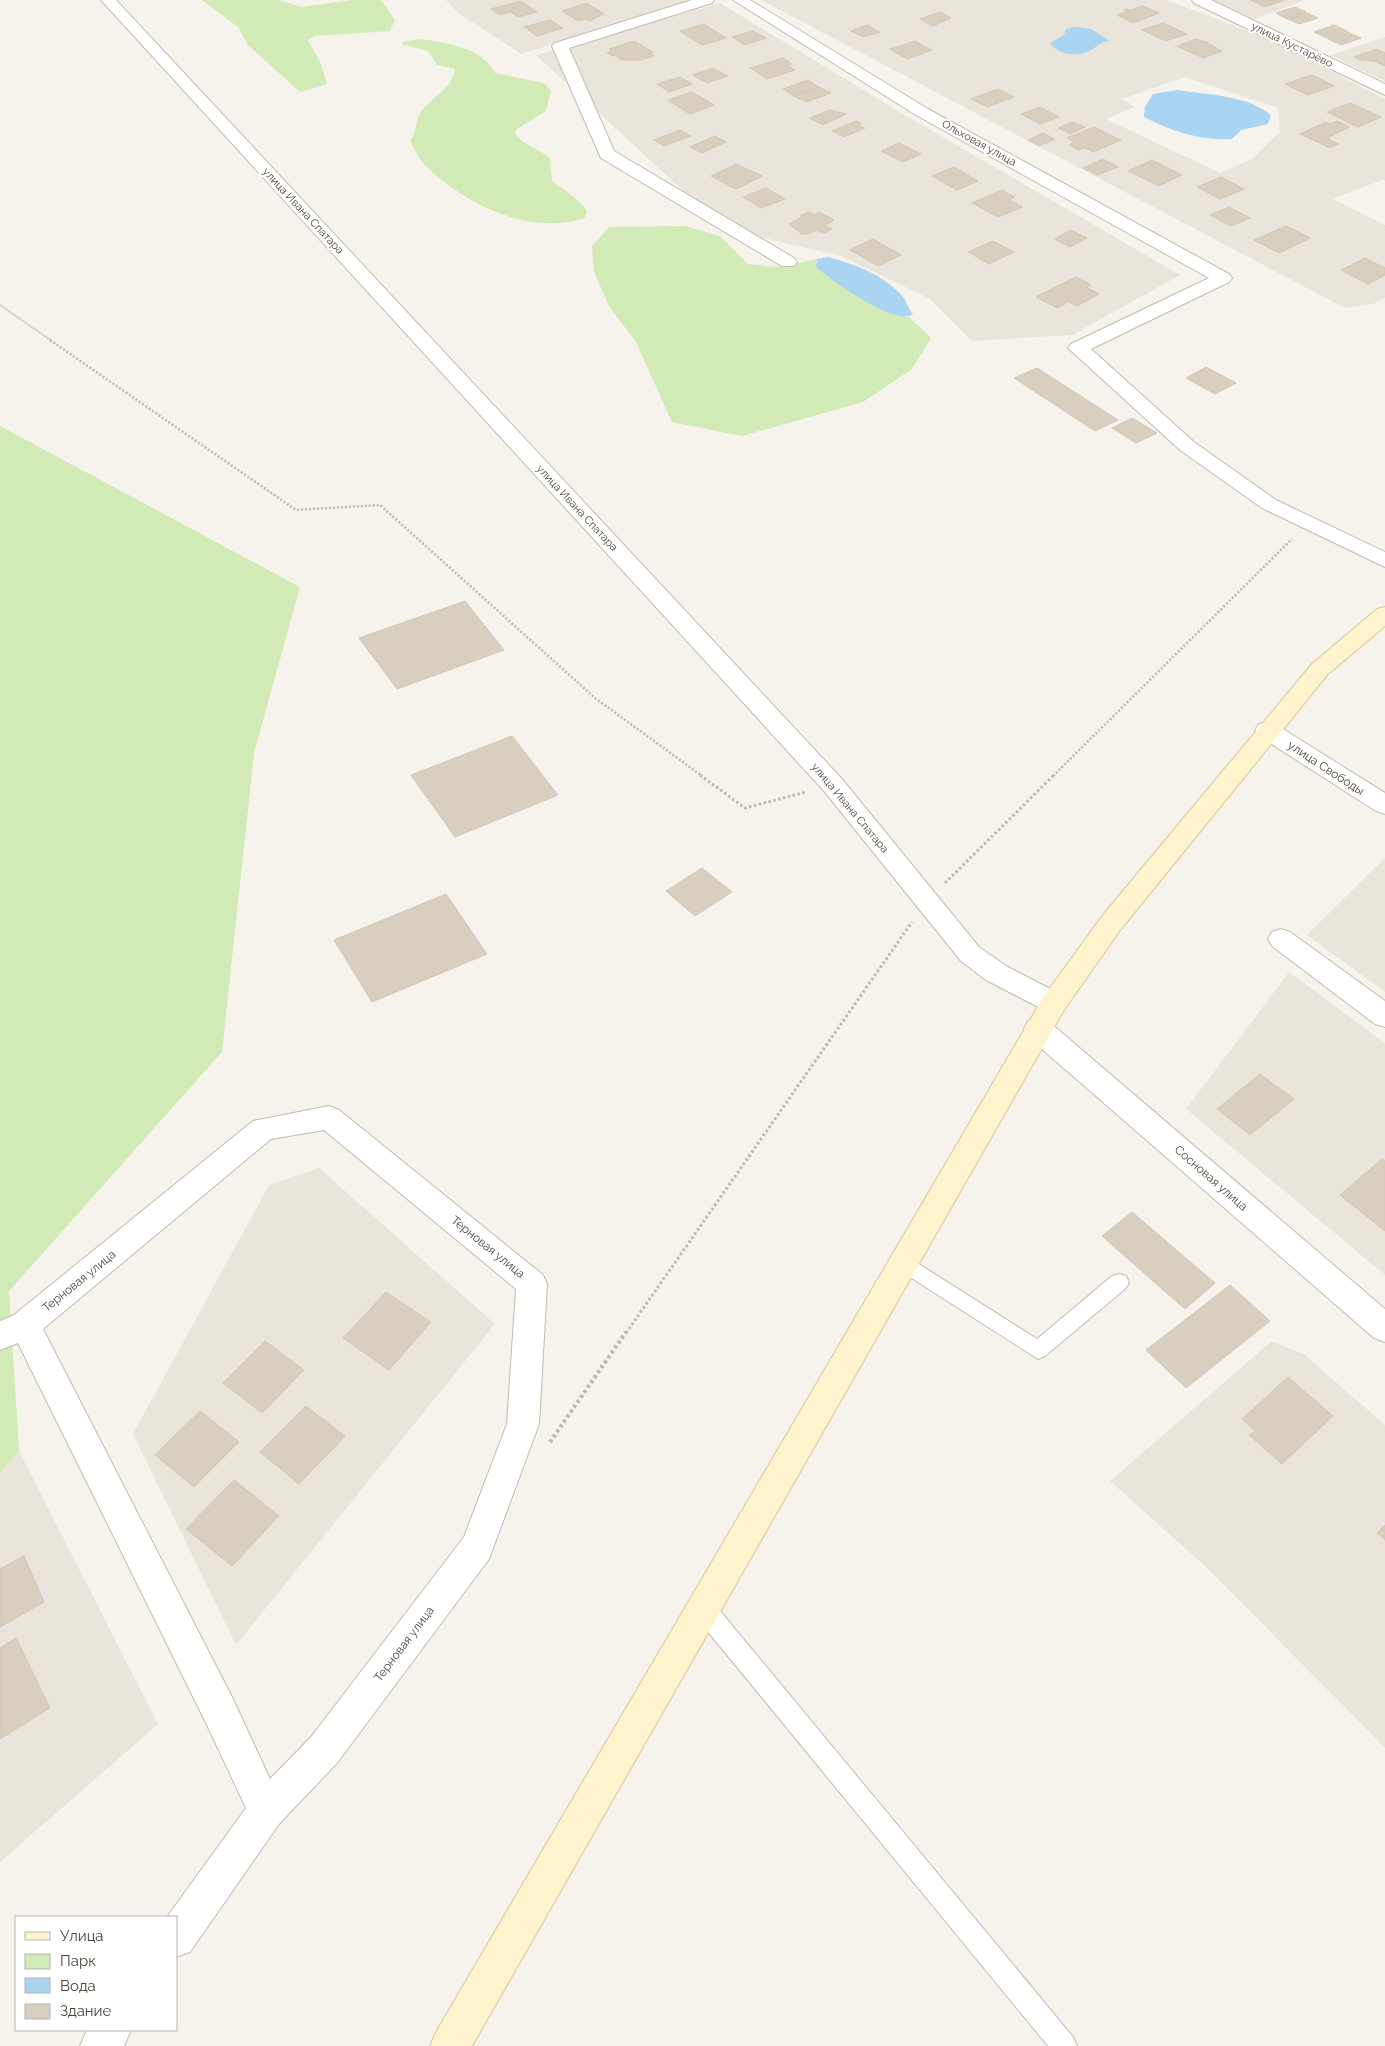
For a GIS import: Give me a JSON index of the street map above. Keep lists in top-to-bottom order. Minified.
{"streets":{"street":["улица Кустарёво","Ольховая улица","улица Ивана Спатара","улица Свободы","Сосновая улица","Терновая улица"]},"legend":["Улица","Парк","Вода","Здание"]}
